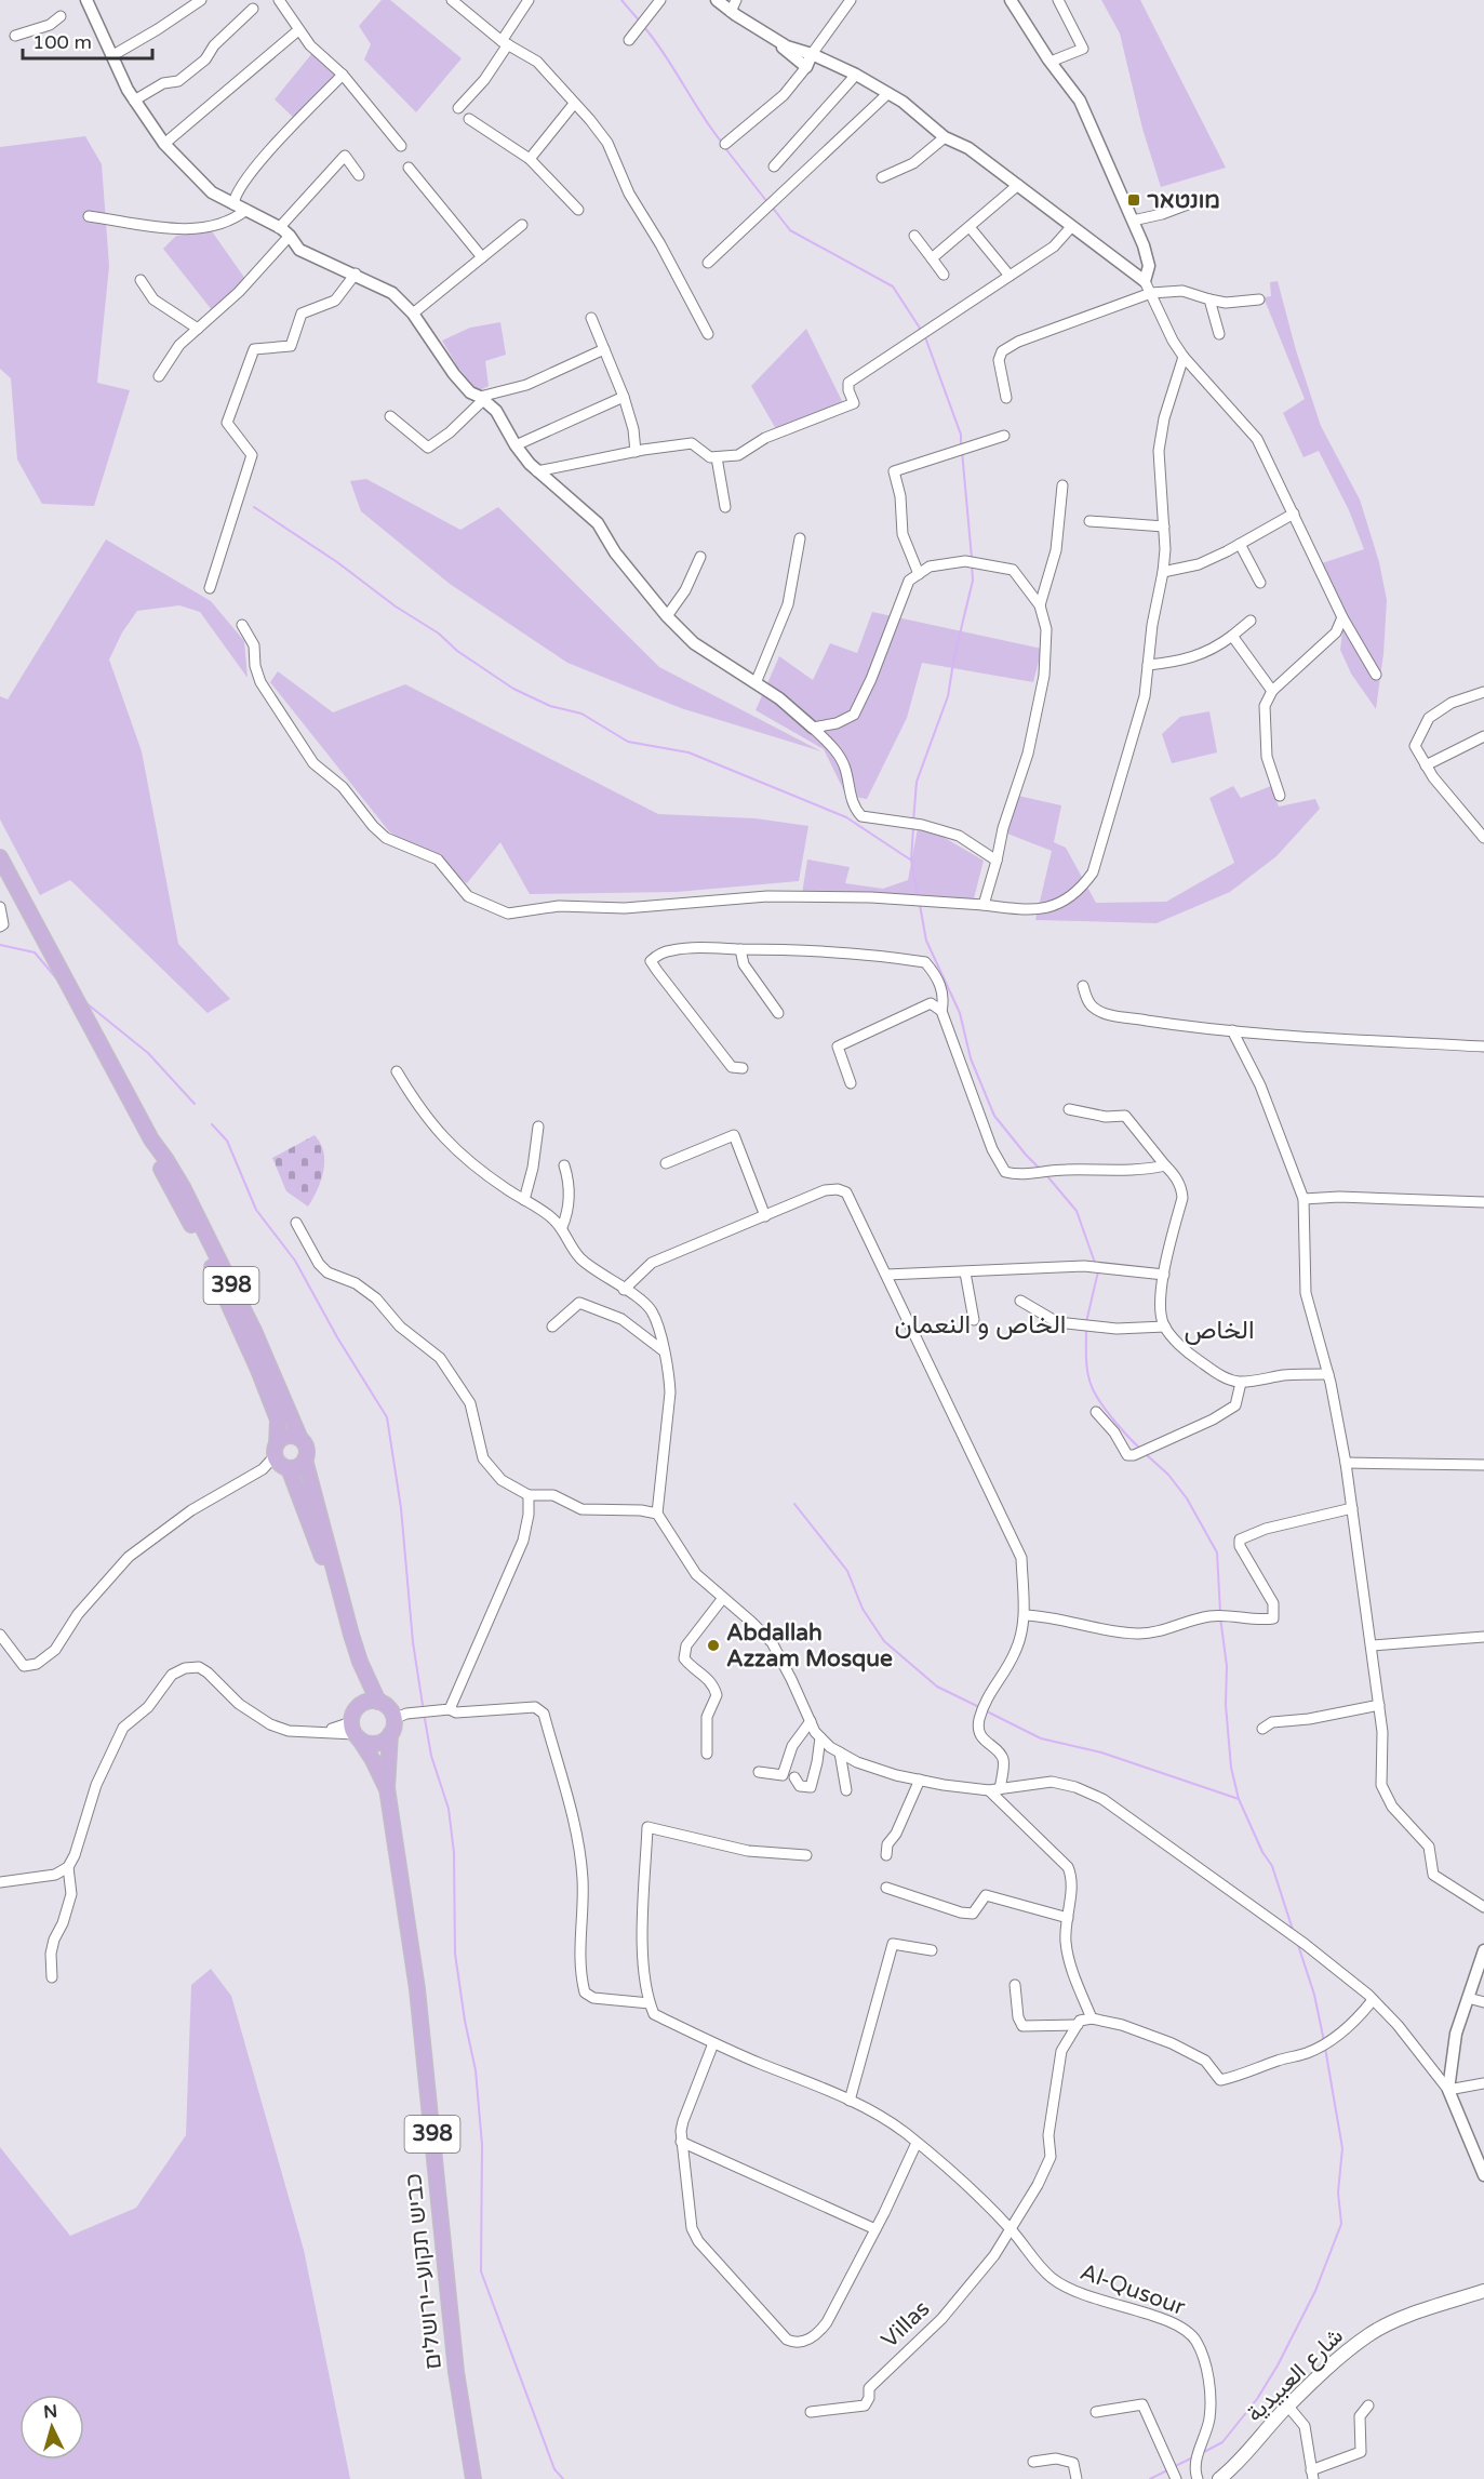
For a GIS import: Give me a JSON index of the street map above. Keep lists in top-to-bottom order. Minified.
{"streets":{"main road":["398","כביש תקוע–ירושלים","شارع العبيدية"],"street":["Al-Qusour","Villas"]},"crossings":[["398","כביש תקוע–ירושלים"],["Al-Qusour","Villas"]],"districts":["الخاص و النعمان","الخاص"],"places":{"transit":["מונטאר"],"other":["Abdallah Azzam Mosque"]},"scale_bar":"100 m","north":"top"}
